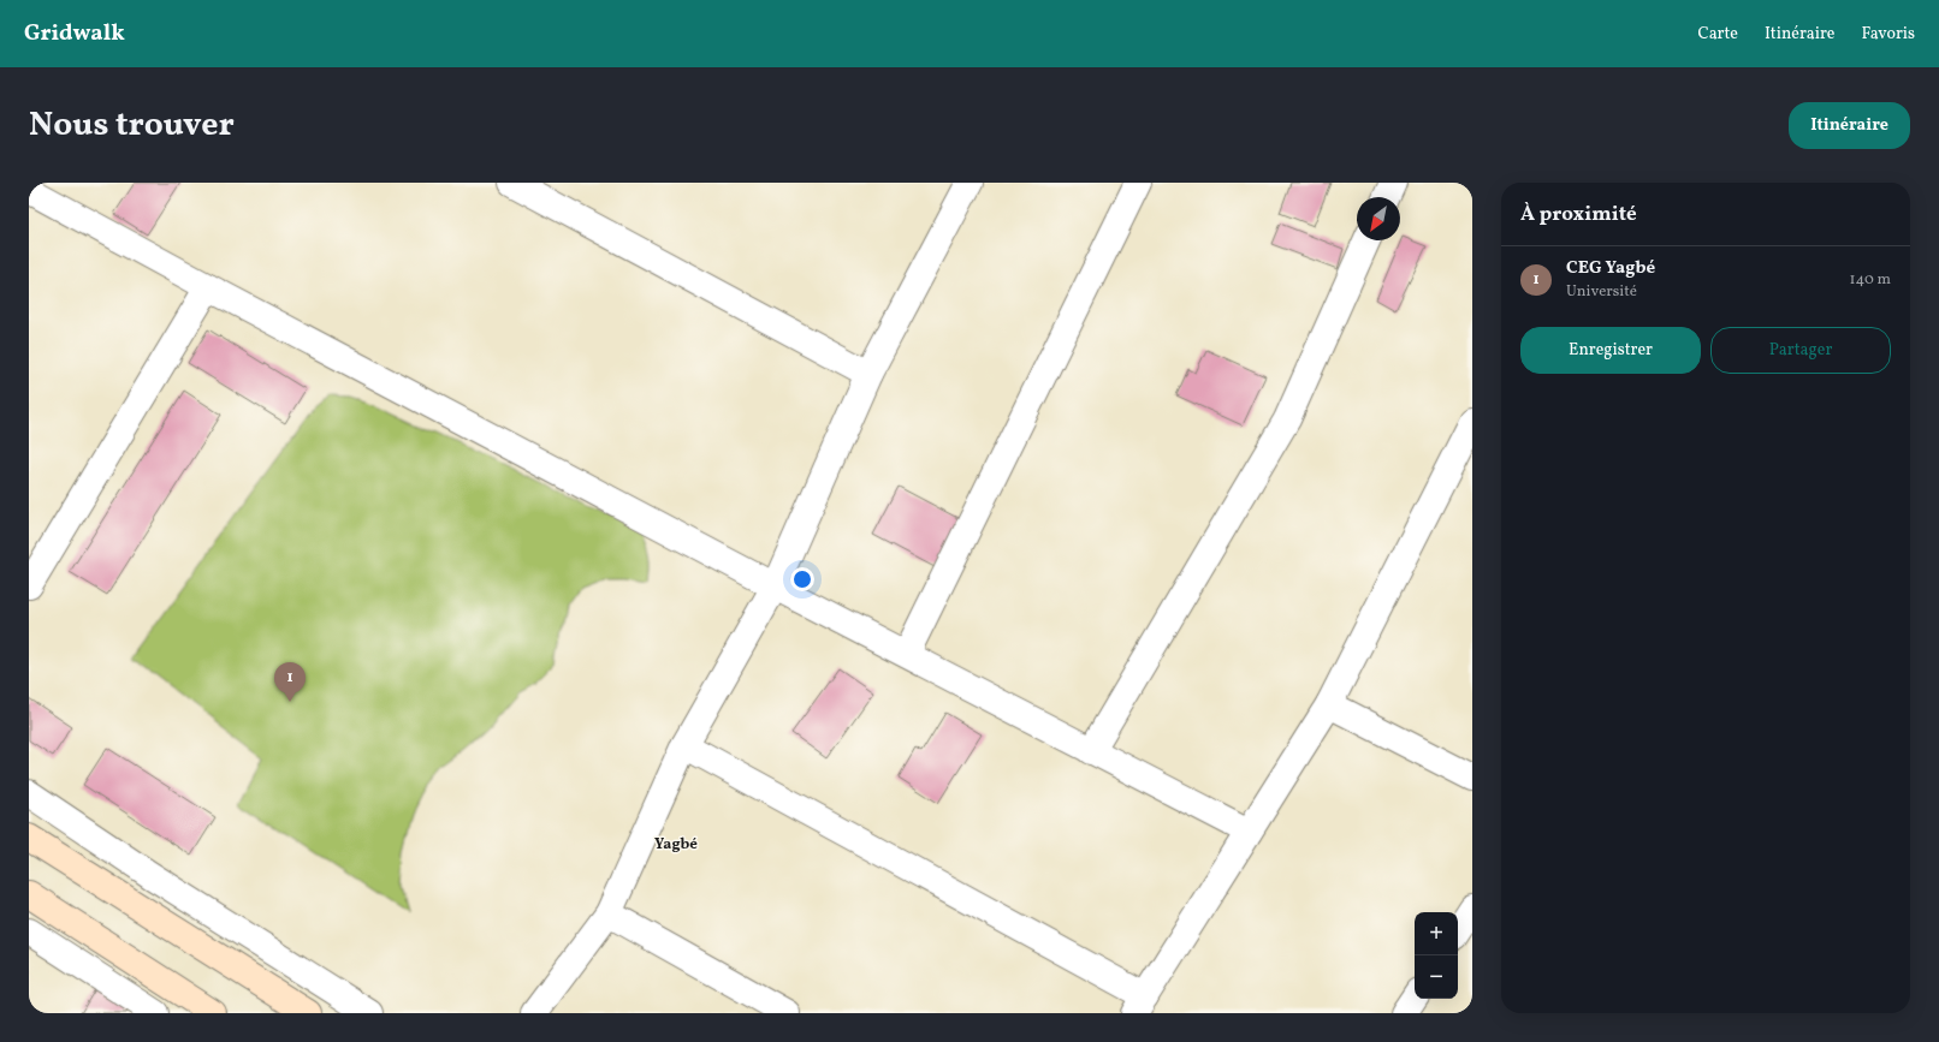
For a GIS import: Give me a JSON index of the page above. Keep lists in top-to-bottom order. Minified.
{"districts":["Yagbé"],"north":"bottom left","page":{"header":"Gridwalk","nav":["Carte","Itinéraire","Favoris"],"title":"Nous trouver","buttons":["Itinéraire",["Enregistrer","Partager"]],"heading":"À proximité","list":[{"mark":"1","name":"CEG Yagbé","note":"Université","value":"140 m"}],"pins":"1","map_buttons":["+","−"]}}
